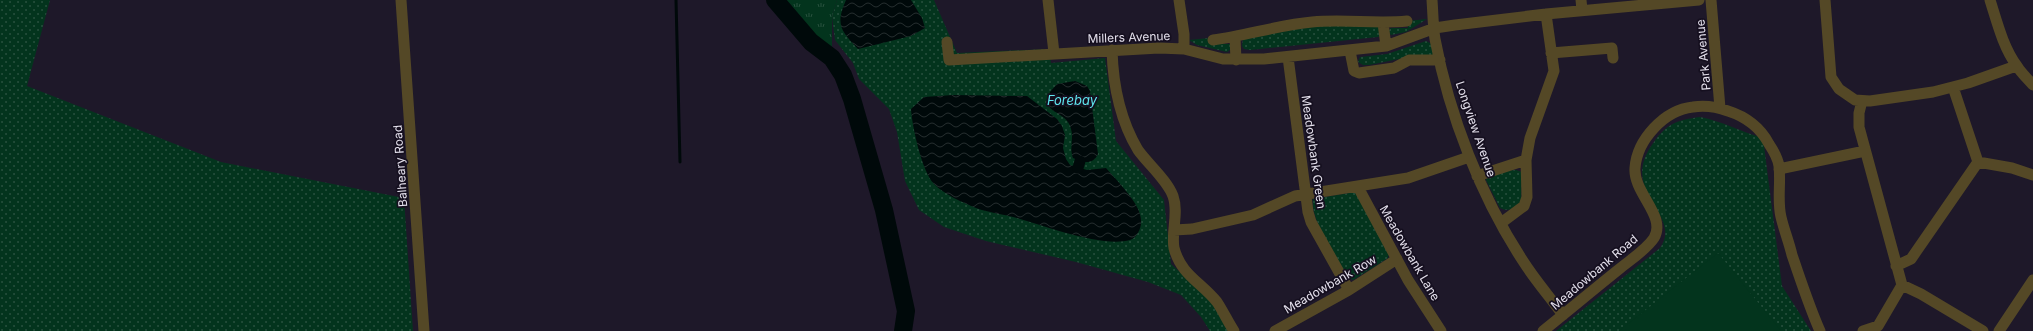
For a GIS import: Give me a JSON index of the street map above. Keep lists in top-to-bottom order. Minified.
{"streets":{"street":["Millers Avenue","Park Avenue","Longview Avenue","Meadowbank Green","Balheary Road","Meadowbank Lane","Meadowbank Road","Meadowbank Row"]},"crossings":[["Millers Avenue","Longview Avenue"],["Millers Avenue","Meadowbank Green"],["Park Avenue","Meadowbank Road"],["Longview Avenue","Meadowbank Road"],["Meadowbank Green","Meadowbank Row"],["Meadowbank Lane","Meadowbank Row"]],"water":["Forebay"]}
